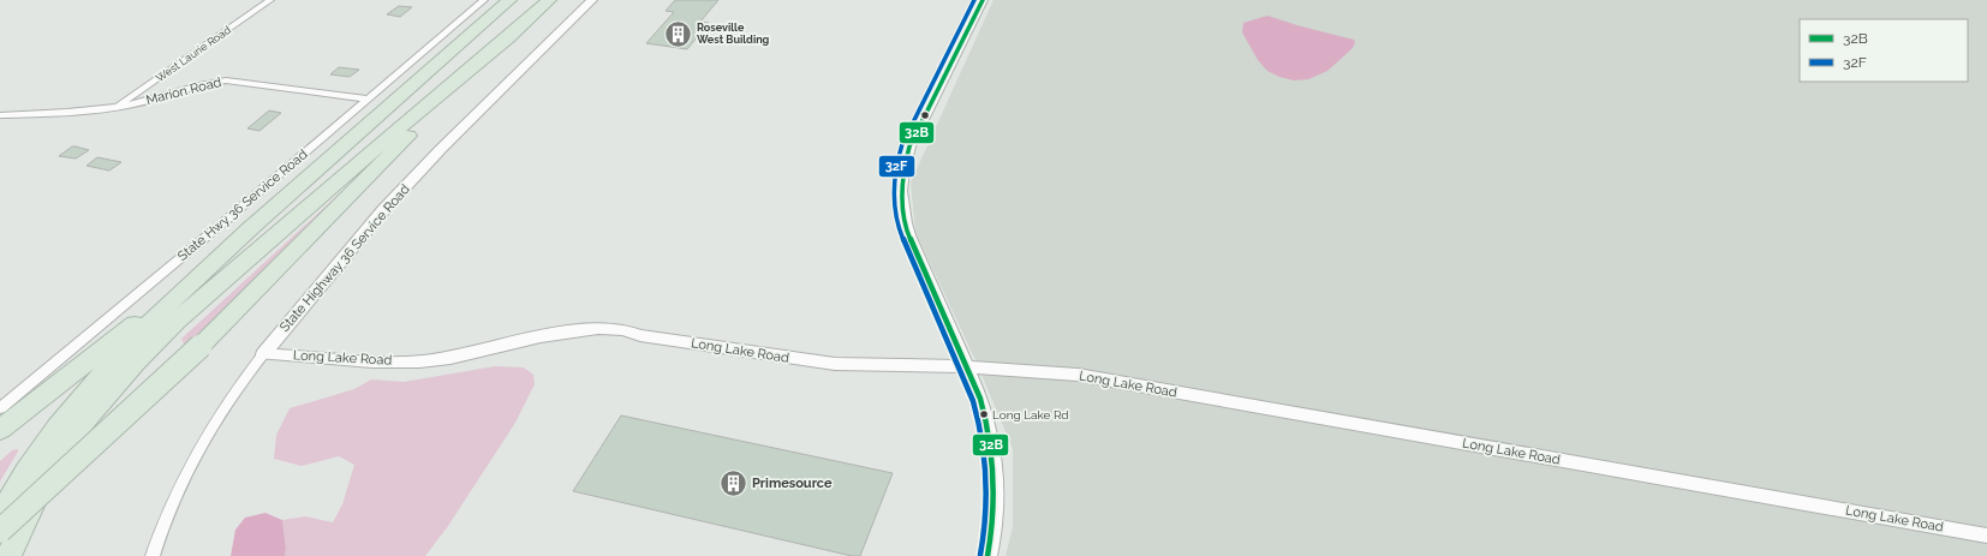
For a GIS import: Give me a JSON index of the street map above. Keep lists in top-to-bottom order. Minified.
{"streets":{"street":["West Laurie Road","Marion Road","State Hwy 36 Service Road","State Highway 36 Service Road","Long Lake Road"]},"crossings":[["West Laurie Road","Marion Road"],["Marion Road","State Hwy 36 Service Road"],["State Highway 36 Service Road","Long Lake Road"]],"places":{"building":["Roseville West Building","Primesource"],"other":["Long Lake Rd"]},"lines":["transit line 32B","transit line 32F"],"legend":["32B","32F"]}
